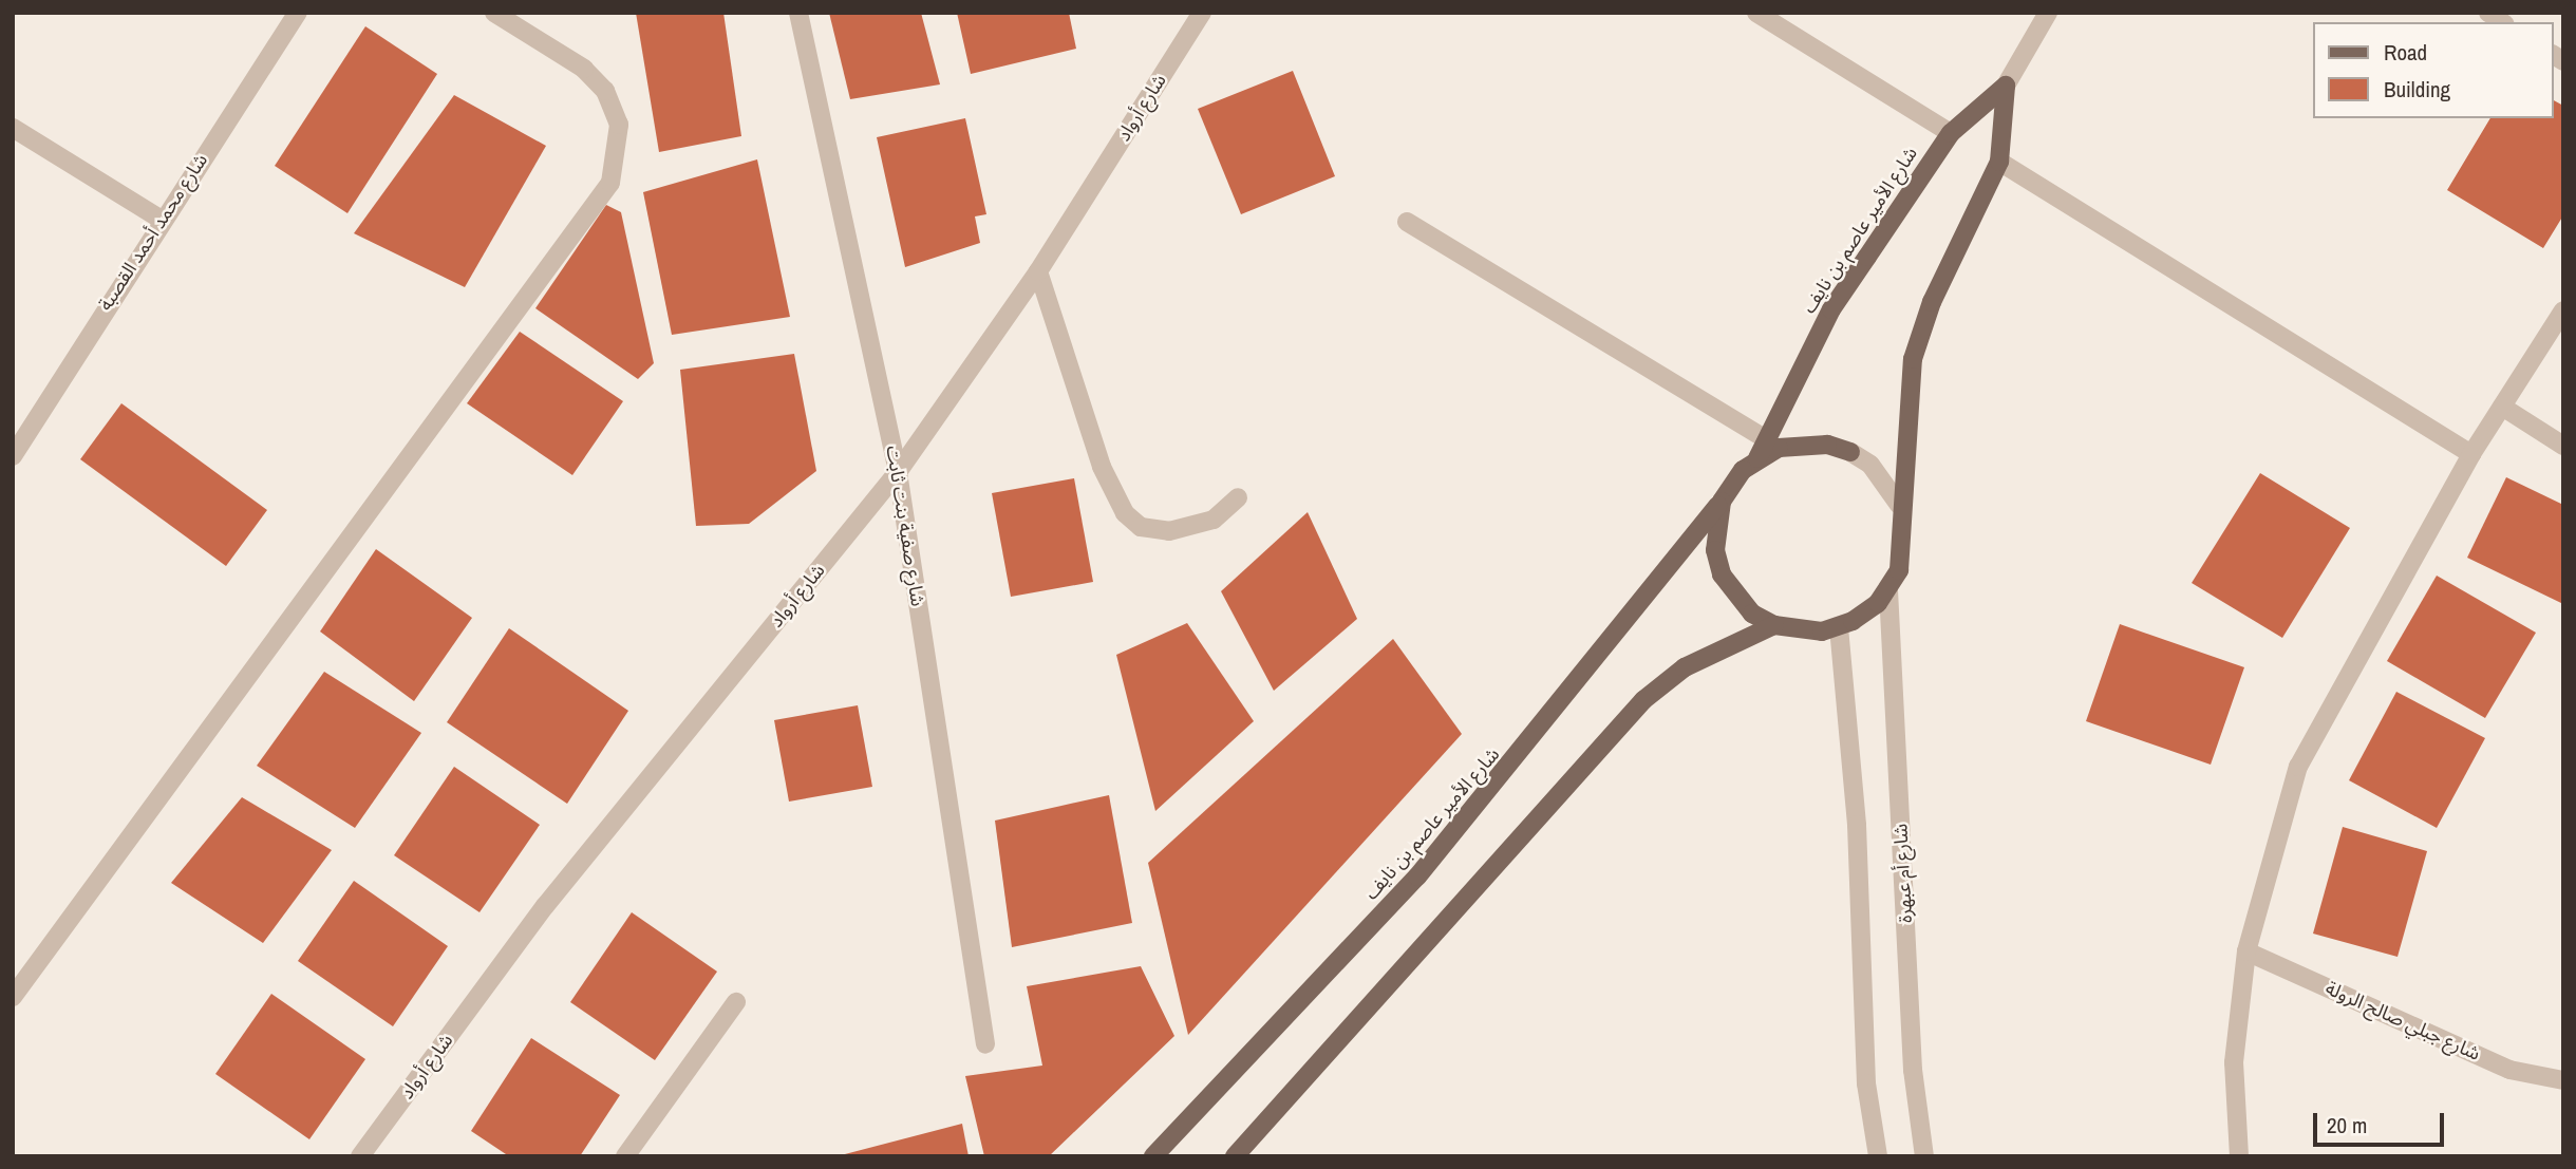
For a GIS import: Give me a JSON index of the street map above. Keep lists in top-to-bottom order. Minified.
{"streets":{"main road":["شارع الأمير عاصم بن نايف"],"street":["شارع أرواد","شارع محمد أحمد القصبة","شارع صفية بنت ثابت","شارع أم عبهرة","شارع جبلي صالح الرولة"]},"crossings":[["شارع أرواد","شارع صفية بنت ثابت"],["شارع الأمير عاصم بن نايف","شارع أم عبهرة"]],"legend":["Road","Building"],"scale_bar":"20 m"}
